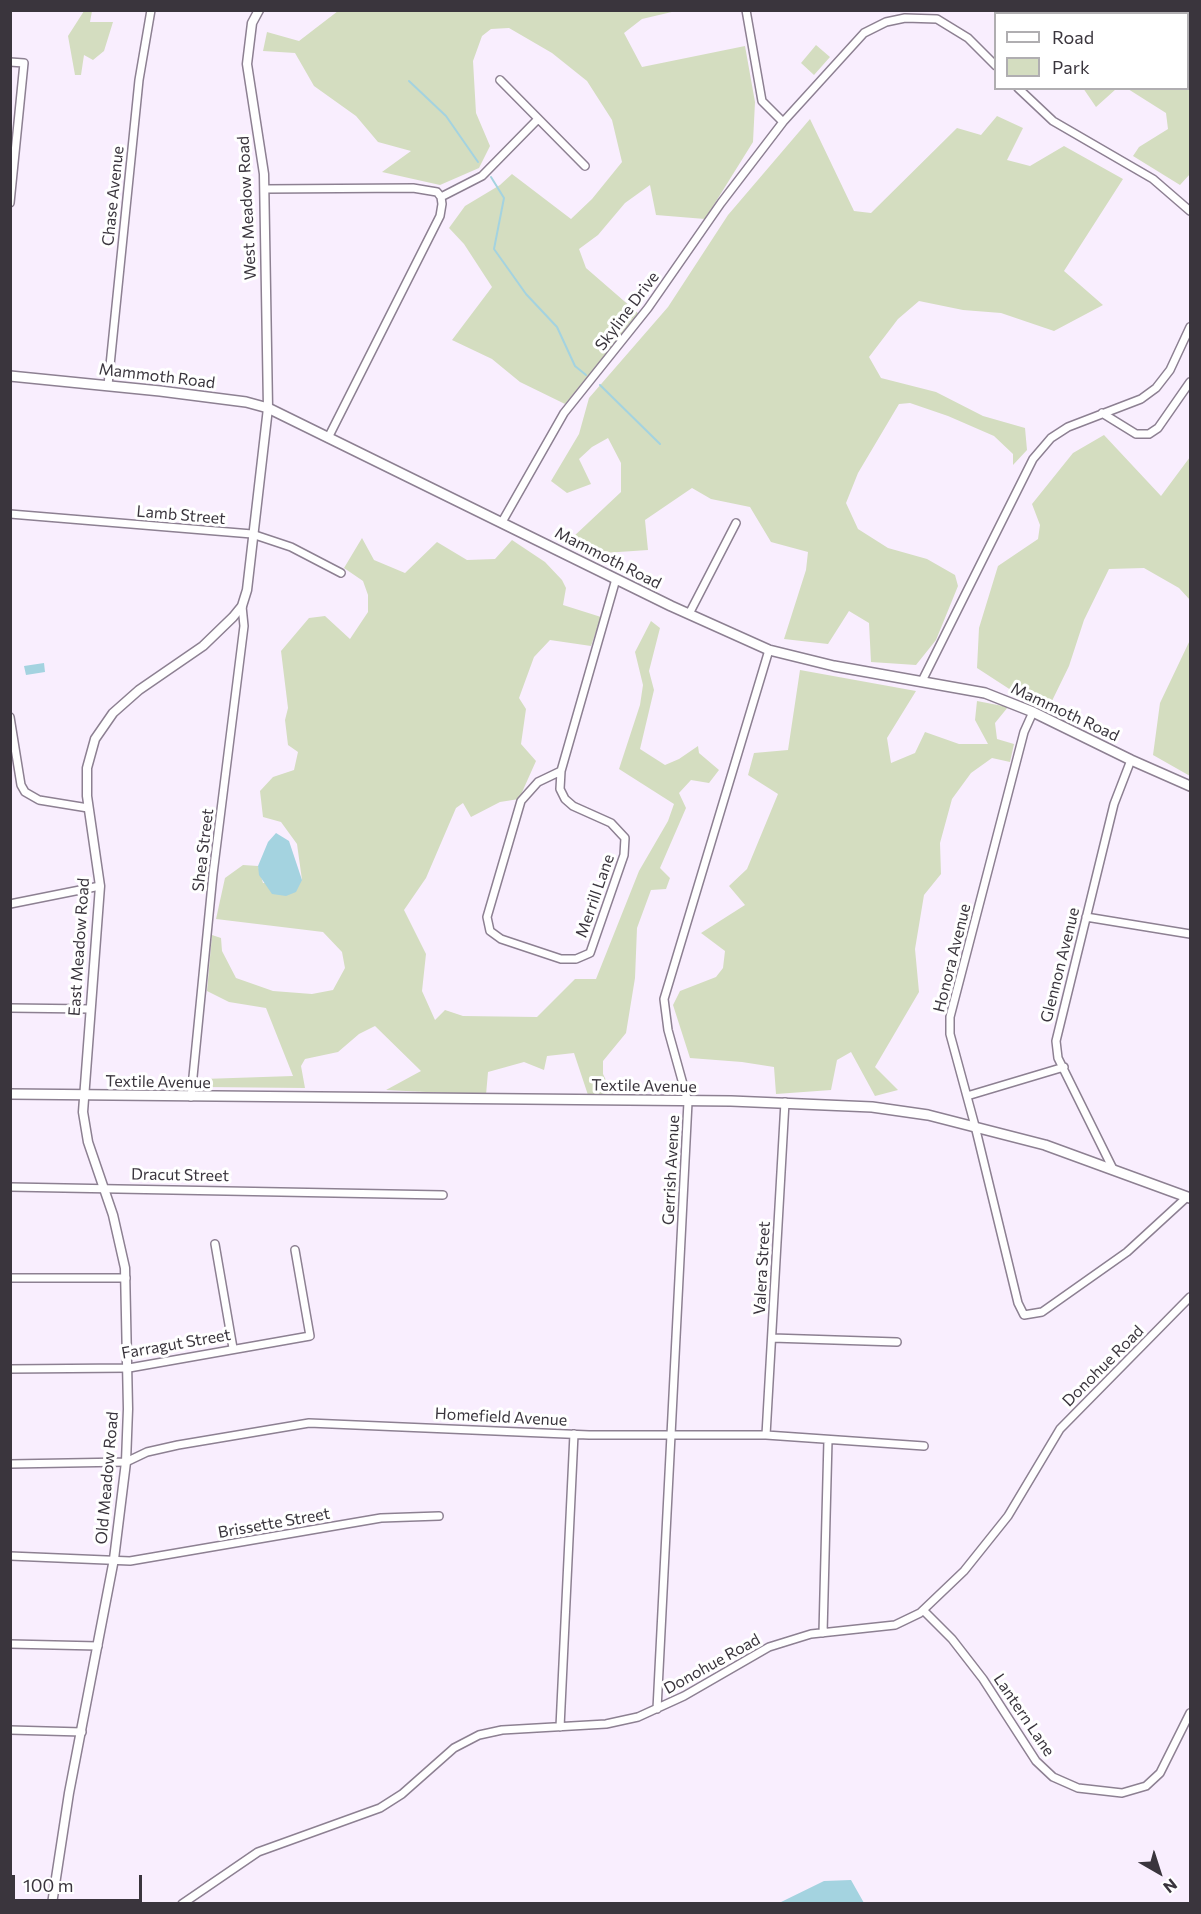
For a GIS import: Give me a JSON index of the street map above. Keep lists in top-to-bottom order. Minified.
{"streets":{"main road":["Mammoth Road","Textile Avenue"],"street":["Chase Avenue","West Meadow Road","Skyline Drive","Lamb Street","Shea Street","Merrill Lane","East Meadow Road","Honora Avenue","Glennon Avenue","Gerrish Avenue","Dracut Street","Valera Street","Farragut Street","Donohue Road","Homefield Avenue","Old Meadow Road","Brissette Street","Lantern Lane"]},"crossings":[["Chase Avenue","Mammoth Road"],["West Meadow Road","Mammoth Road"],["Skyline Drive","Mammoth Road"],["Mammoth Road","Merrill Lane"],["Mammoth Road","Honora Avenue"],["Mammoth Road","Glennon Avenue"],["Mammoth Road","Gerrish Avenue"],["Shea Street","East Meadow Road"],["Shea Street","Textile Avenue"],["East Meadow Road","Old Meadow Road"],["Honora Avenue","Textile Avenue"],["Glennon Avenue","Textile Avenue"],["Textile Avenue","Gerrish Avenue"],["Textile Avenue","Valera Street"],["Textile Avenue","Old Meadow Road"],["Gerrish Avenue","Donohue Road"],["Gerrish Avenue","Homefield Avenue"],["Dracut Street","Old Meadow Road"],["Valera Street","Homefield Avenue"],["Farragut Street","Old Meadow Road"],["Donohue Road","Lantern Lane"],["Homefield Avenue","Old Meadow Road"],["Old Meadow Road","Brissette Street"]],"legend":["Road","Park"],"scale_bar":"100 m","north":"bottom right"}
